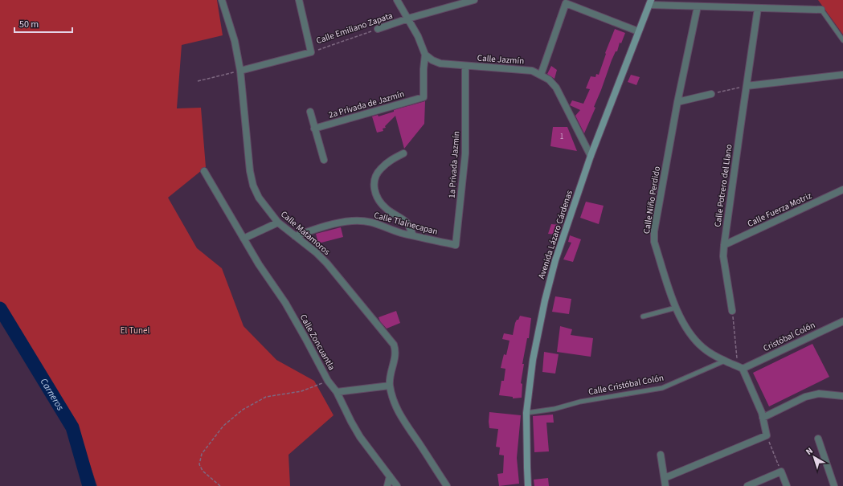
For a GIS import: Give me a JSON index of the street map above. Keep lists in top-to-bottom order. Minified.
{"streets":{"main road":["Avenida Lázaro Cárdenas"],"street":["Calle Emiliano Zapata","Calle Jazmín","2a Privada de Jazmín","1a Privada Jazmín","Calle Potrero del Llano","Calle Niño Perdido","Calle Fuerza Motriz","Calle Tlalnecapan","Calle Matamoros","Cristóbal Colón","Calle Zoncuantla"],"lane":["Calle Cristóbal Colón"]},"crossings":[["Calle Emiliano Zapata","Calle Matamoros"],["Calle Jazmín","2a Privada de Jazmín"],["Calle Jazmín","1a Privada Jazmín"],["Calle Jazmín","Avenida Lázaro Cárdenas"],["1a Privada Jazmín","Calle Tlalnecapan"],["Calle Potrero del Llano","Calle Fuerza Motriz"],["Calle Niño Perdido","Cristóbal Colón"],["Calle Niño Perdido","Calle Cristóbal Colón"],["Calle Tlalnecapan","Calle Matamoros"],["Avenida Lázaro Cárdenas","Calle Cristóbal Colón"]],"water":["Carneros"],"parks":["El Tunel"],"house_numbers":["1"],"scale_bar":"50 m","north":"top left"}
